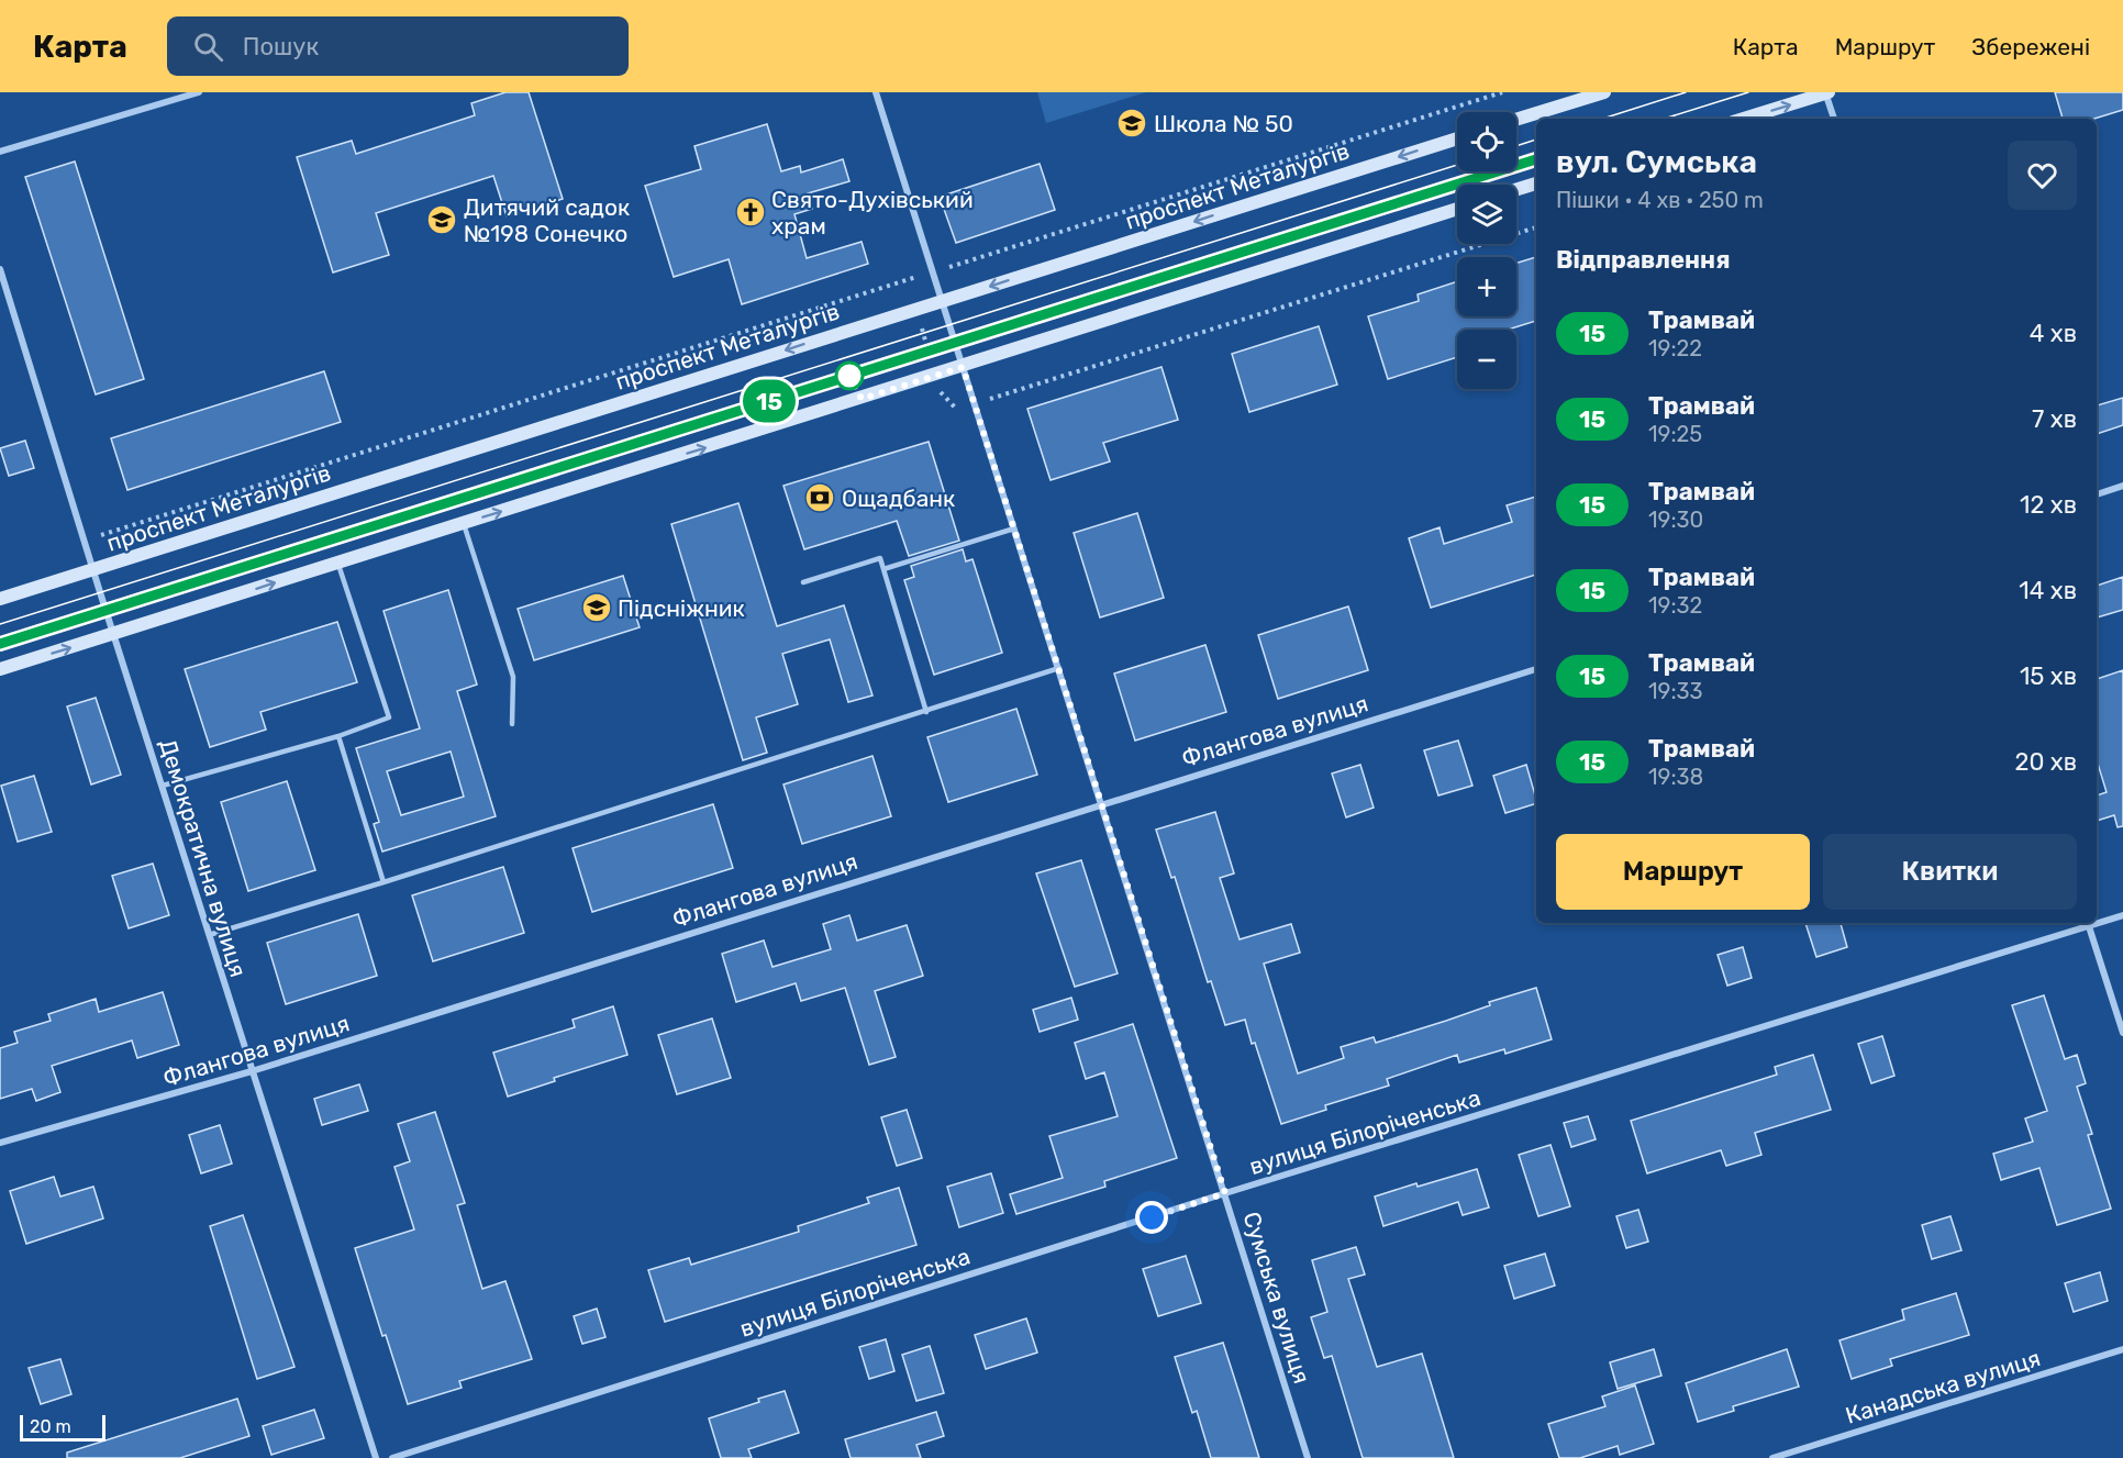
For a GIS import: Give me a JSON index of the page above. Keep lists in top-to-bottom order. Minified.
{"streets":{"main road":["проспект Металургів"],"street":["Флангова вулиця","Демократична вулиця","вулиця Білоріченська","Сумська вулиця","Канадська вулиця"]},"crossings":[["проспект Металургів","Демократична вулиця"],["проспект Металургів","Сумська вулиця"],["Флангова вулиця","Демократична вулиця"],["Флангова вулиця","Сумська вулиця"],["вулиця Білоріченська","Сумська вулиця"]],"places":{"school or university":["Школа № 50","Дитячий садок №198 Сонечко","Підсніжник"],"church":["Свято-Духівський храм"],"bank":["Ощадбанк"]},"lines":["tram line 15"],"scale_bar":"20 m","page":{"header":"Карта","search":"Пошук","nav":["Карта","Маршрут","Збережені"],"on_map":"15","map_buttons":["+","−"],"heading":[["вул. Сумська","Пішки · 4 хв · 250 m"],"Відправлення"],"list":[{"mark":"15","name":"Трамвай","note":"19:22","value":"4 хв"},{"mark":"15","name":"Трамвай","note":"19:25","value":"7 хв"},{"mark":"15","name":"Трамвай","note":"19:30","value":"12 хв"},{"mark":"15","name":"Трамвай","note":"19:32","value":"14 хв"},{"mark":"15","name":"Трамвай","note":"19:33","value":"15 хв"},{"mark":"15","name":"Трамвай","note":"19:38","value":"20 хв"}],"buttons":["Маршрут","Квитки"],"scale":"20 m"}}
